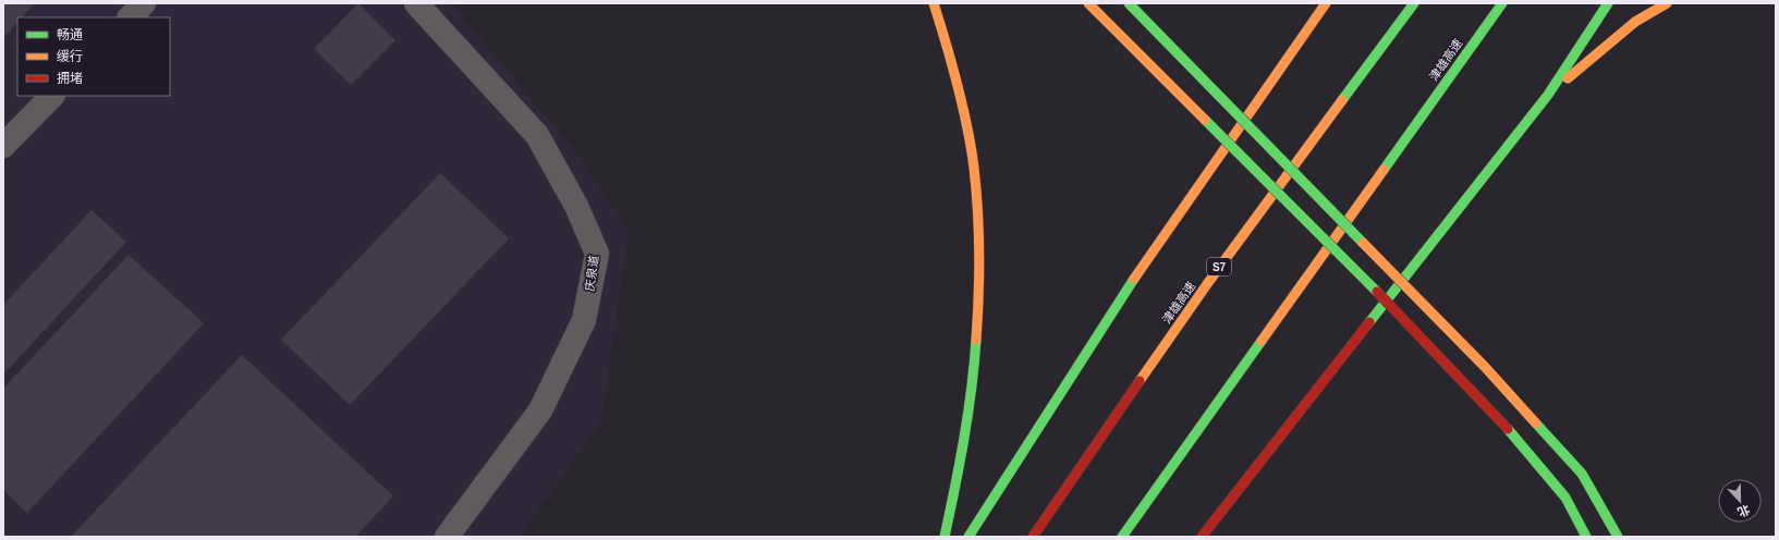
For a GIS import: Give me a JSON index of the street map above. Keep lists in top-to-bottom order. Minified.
{"streets":{"highway":["津雄高速","S7"],"street":["庆泉道"]},"legend":["畅通","缓行","拥堵"],"north":"bottom"}
